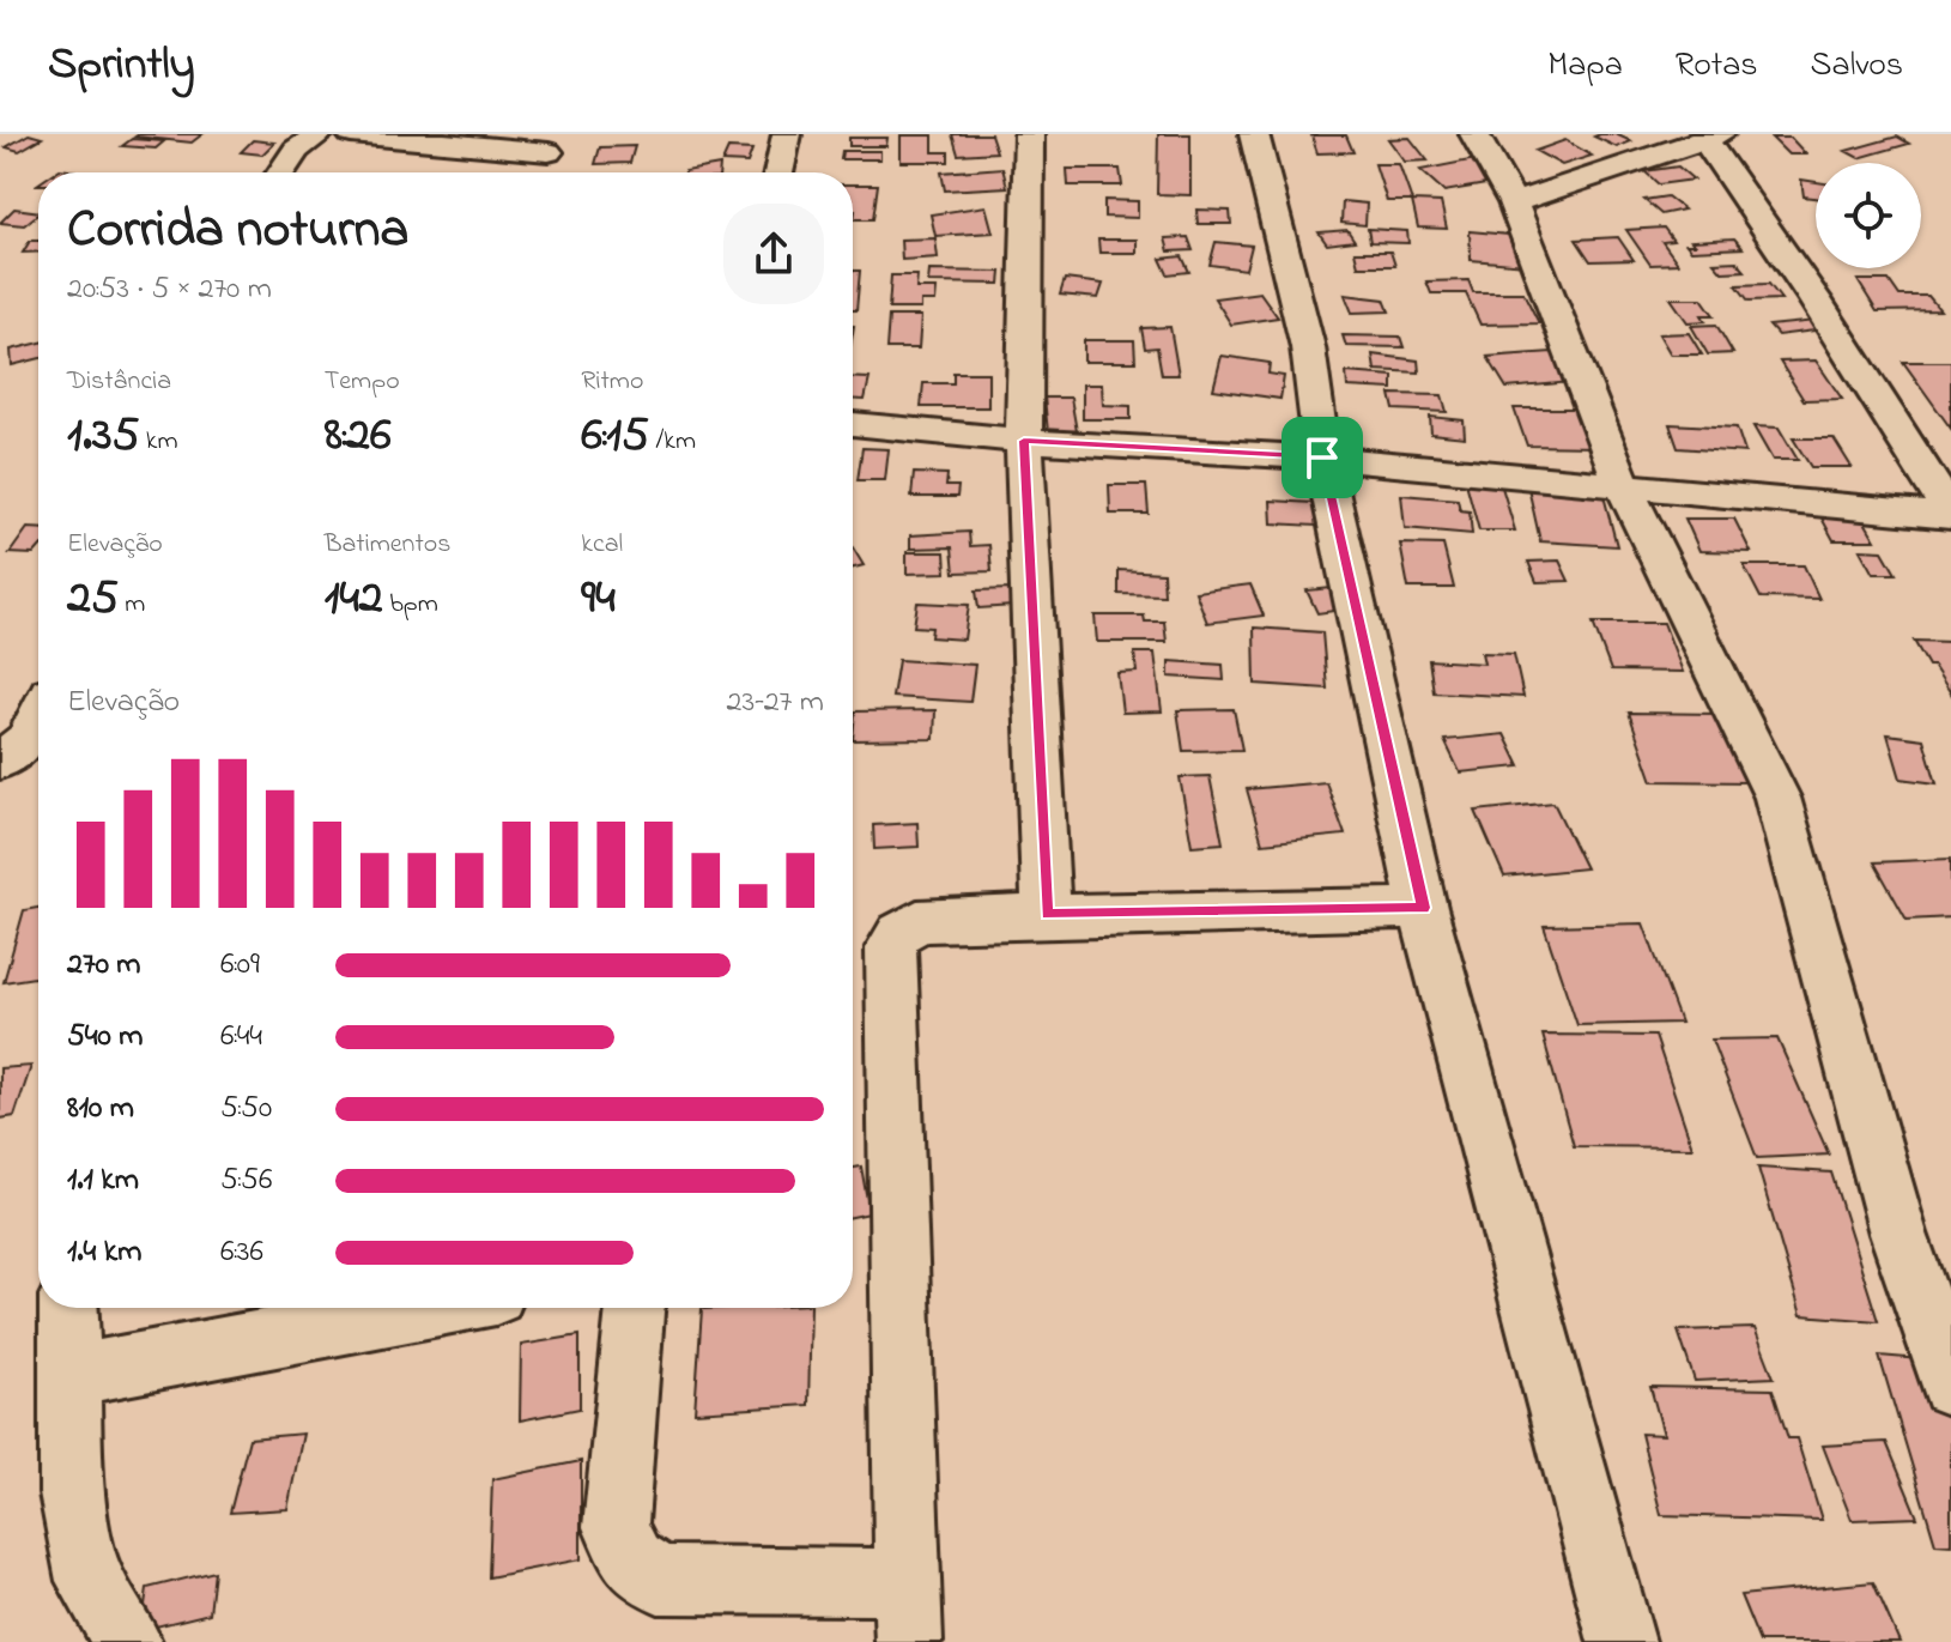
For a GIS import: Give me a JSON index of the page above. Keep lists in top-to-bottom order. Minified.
{"page":{"header":"Sprintly","nav":["Mapa","Rotas","Salvos"],"heading":["Corrida noturna","20:53 · 5 × 270 m"],"stats":[["Distância","1.35 km"],["Tempo","8:26"],["Ritmo","6:15 /km"],["Elevação","25 m"],["Batimentos","142 bpm"],["kcal","94"]],"chart":["Elevação","23–27 m"],"list":[{"name":"270 m","note":"6:09"},{"name":"540 m","note":"6:44"},{"name":"810 m","note":"5:50"},{"name":"1.1 km","note":"5:56"},{"name":"1.4 km","note":"6:36"}]}}
